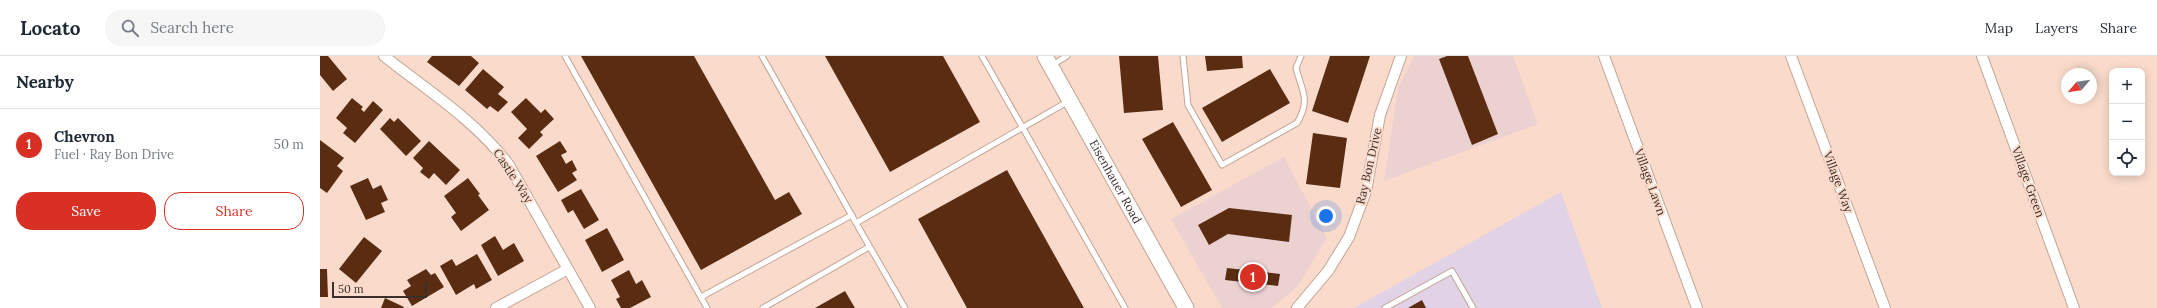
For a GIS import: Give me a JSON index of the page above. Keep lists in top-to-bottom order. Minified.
{"streets":{"main road":["Eisenhauer Road"],"street":["Ray Bon Drive","Castle Way","Village Lawn","Village Way","Village Green"]},"scale_bar":"50 m","north":"bottom left","page":{"header":"Locato","search":"Search here","nav":["Map","Layers","Share"],"heading":"Nearby","map_buttons":["+","−"],"list":[{"mark":"1","name":"Chevron","note":"Fuel · Ray Bon Drive","value":"50 m"}],"buttons":["Save","Share"],"pins":"1","scale":"50 m"}}
